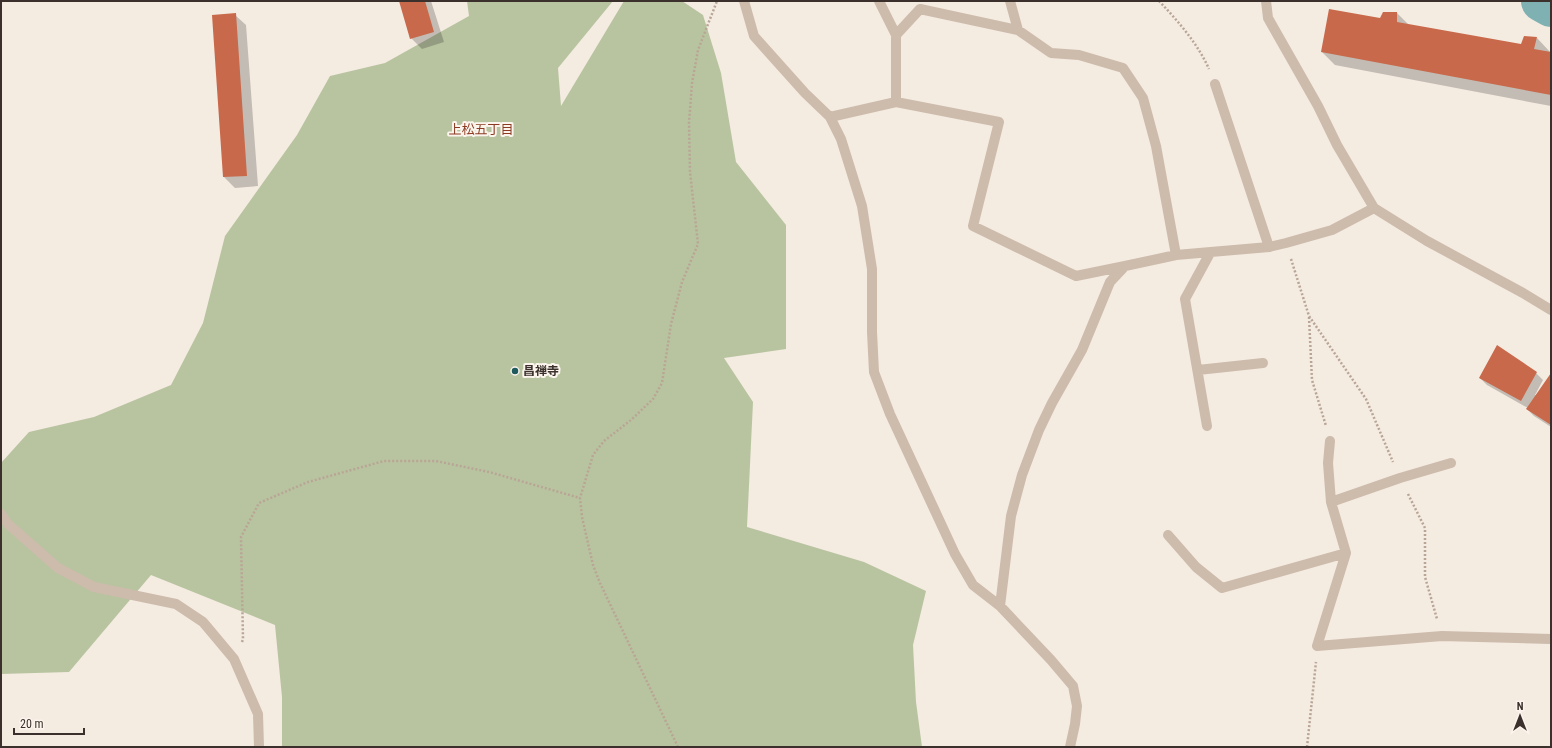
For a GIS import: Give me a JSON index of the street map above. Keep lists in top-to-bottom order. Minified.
{"districts":["上松五丁目"],"places":["昌禅寺"],"scale_bar":"20 m","north":"top"}
